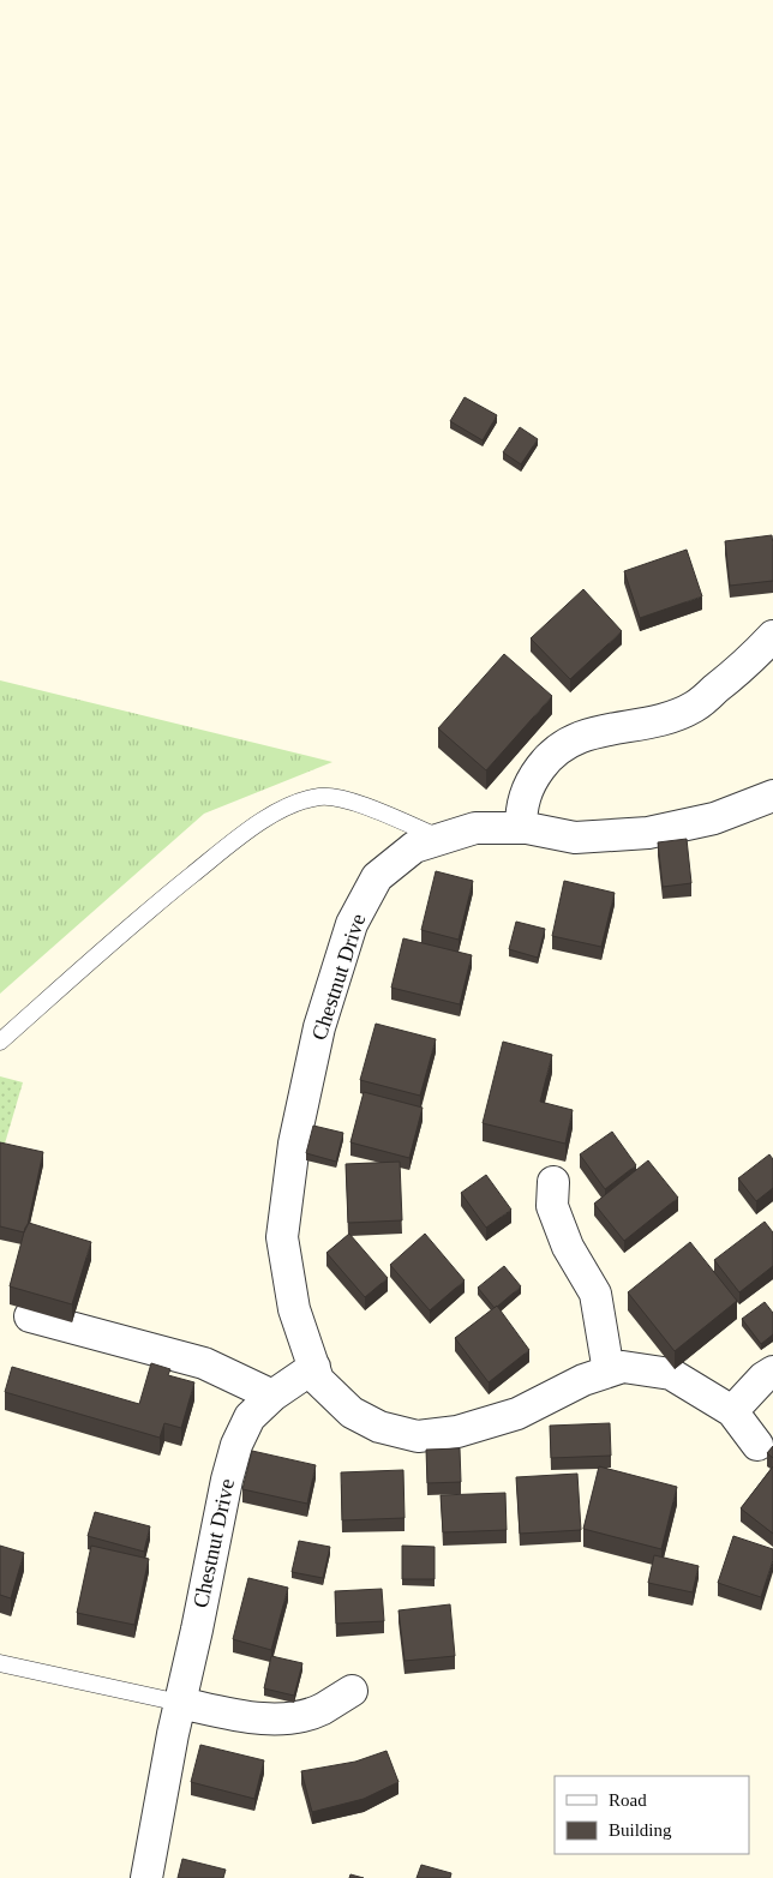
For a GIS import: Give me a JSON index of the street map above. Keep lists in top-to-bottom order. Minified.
{"streets":{"street":["Chestnut Drive"]},"legend":["Road","Building"]}
